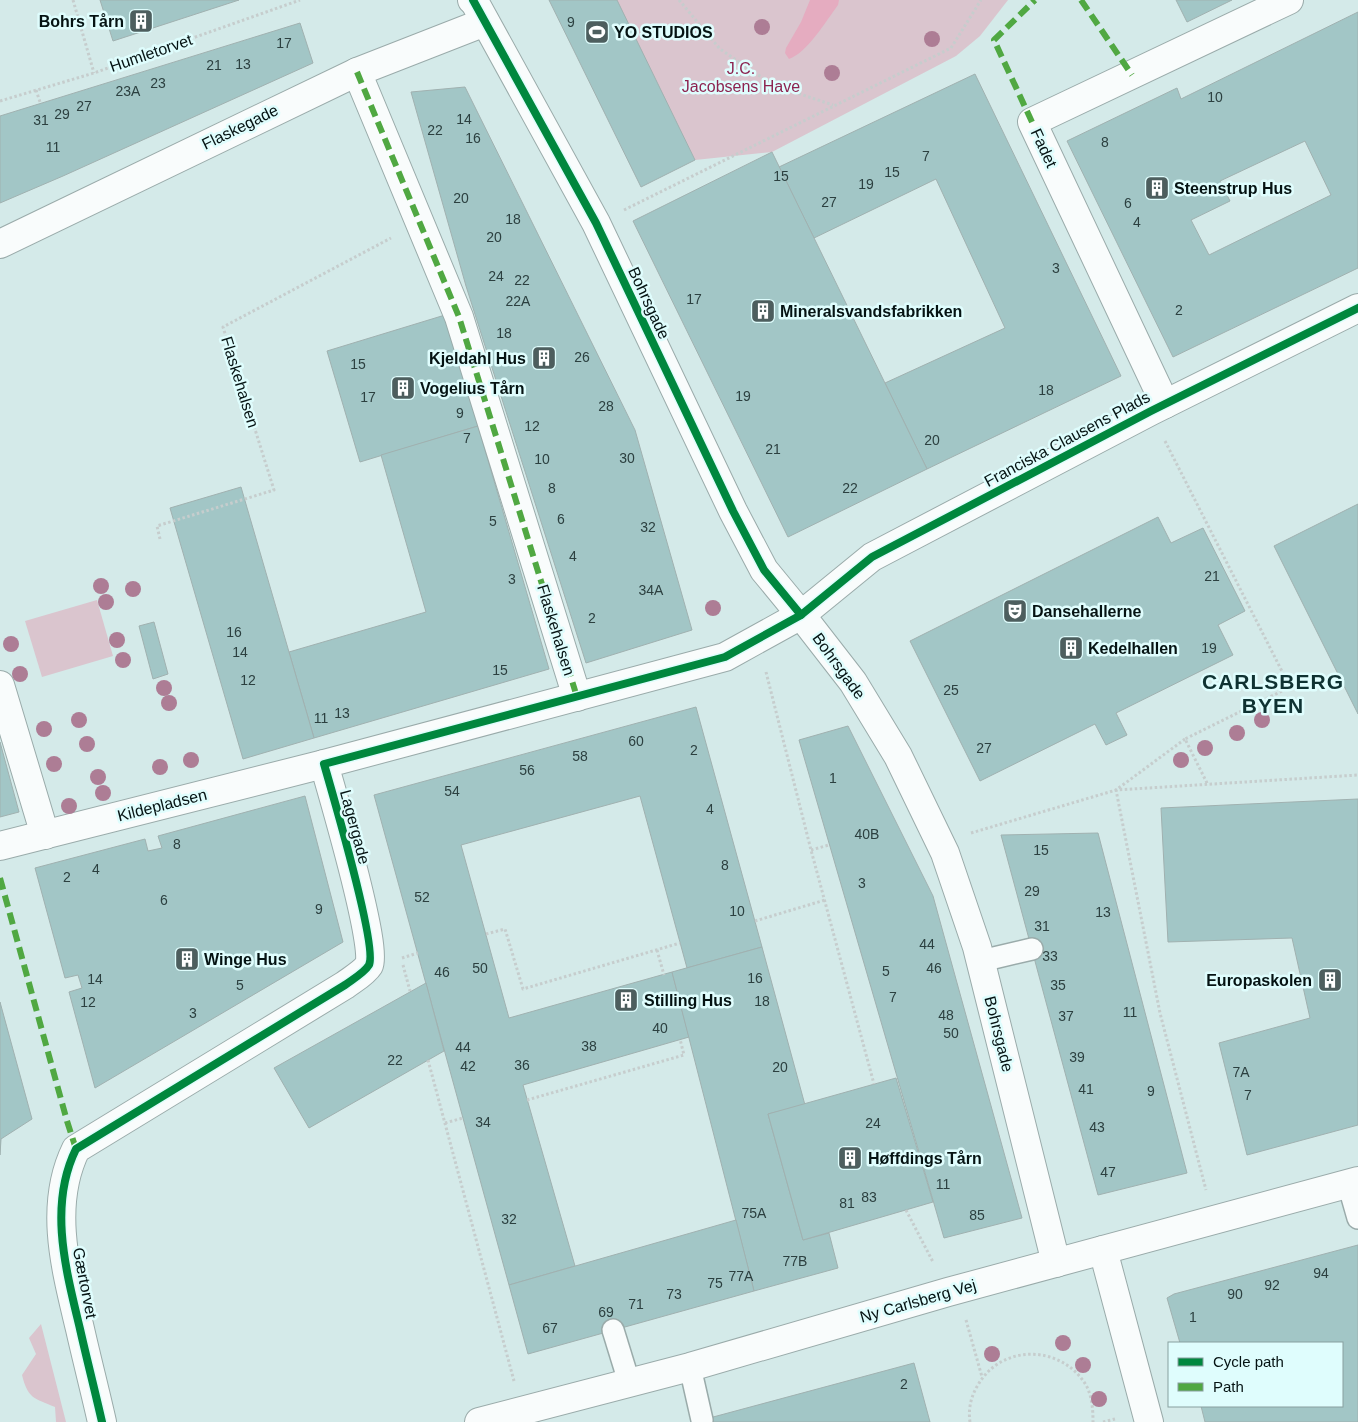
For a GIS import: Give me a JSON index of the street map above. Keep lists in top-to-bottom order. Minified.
{"streets":{"street":["Flaskegade","Fadet","Bohrsgade","Flaskehalsen","Franciska Clausens Plads","Kildepladsen","Lagergade","Gærtorvet","Ny Carlsberg Vej"],"path":["Humletorvet"]},"crossings":[["Flaskegade","Bohrsgade"],["Flaskegade","Flaskehalsen"],["Fadet","Franciska Clausens Plads"],["Bohrsgade","Franciska Clausens Plads"],["Bohrsgade","Ny Carlsberg Vej"],["Flaskehalsen","Franciska Clausens Plads"],["Kildepladsen","Lagergade"],["Lagergade","Gærtorvet"]],"districts":["CARLSBERG BYEN"],"parks":["J.C. Jacobsens Have"],"places":{"building":["Bohrs Tårn","Steenstrup Hus","Mineralsvandsfabrikken","Kjeldahl Hus","Vogelius Tårn","Kedelhallen","Winge Hus","Europaskolen","Stilling Hus","Høffdings Tårn"],"sports":["YO STUDIOS"],"theatre":["Dansehallerne"]},"house_numbers":["9","17","13","21","23","23A","10","27","29","14","31","22","16","8","11","7","15","15","19","20","27","6","18","4","20","3","24","22","17","22A","2","18","26","15","18","19","17","28","9","12","7","20","21","30","10","8","22","6","5","32","4","21","3","34A","2","16","19","14","15","12","25","13","11","60","27","2","58","56","1","54","4","40B","8","15","8","4","2","3","29","52","6","9","10","13","31","44","33","50","46","5","46","16","14","5","35","7","18","12","11","3","48","37","40","50","38","44","39","22","36","42","20","7A","41","9","7","34","24","43","47","11","83","81","75A","85","32","77B","94","77A","75","92","73","90","71","69","1","67","2"],"legend":["Cycle path","Path"]}
